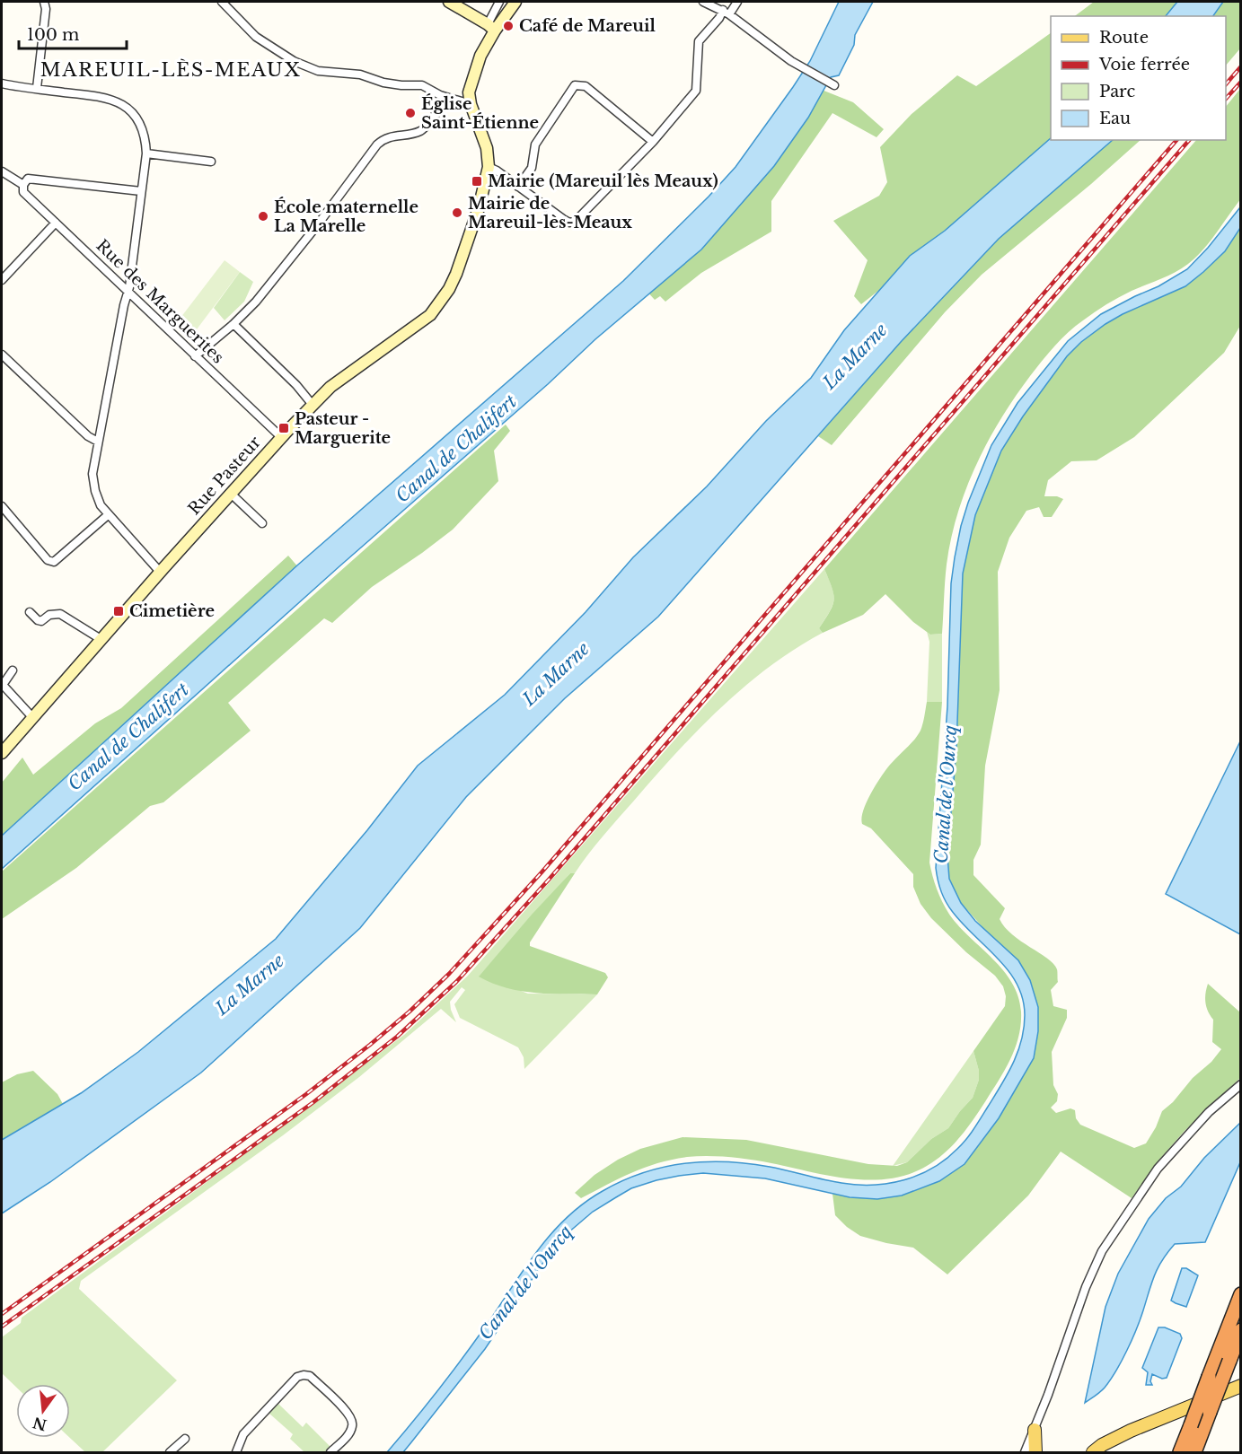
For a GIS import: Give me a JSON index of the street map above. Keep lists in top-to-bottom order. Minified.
{"streets":{"street":["Rue des Marguerites","Rue Pasteur"]},"crossings":[["Rue des Marguerites","Rue Pasteur"]],"districts":["MAREUIL-LÈS-MEAUX"],"water":["La Marne","Canal de Chalifert","Canal de l'Ourcq"],"places":{"other":["Café de Mareuil","Église Saint-Étienne","Mairie de Mareuil-lès-Meaux","École maternelle La Marelle"],"transit":["Mairie (Mareuil lès Meaux)","Pasteur - Marguerite","Cimetière"]},"legend":["Route","Voie ferrée","Parc","Eau"],"scale_bar":"100 m","north":"bottom"}
